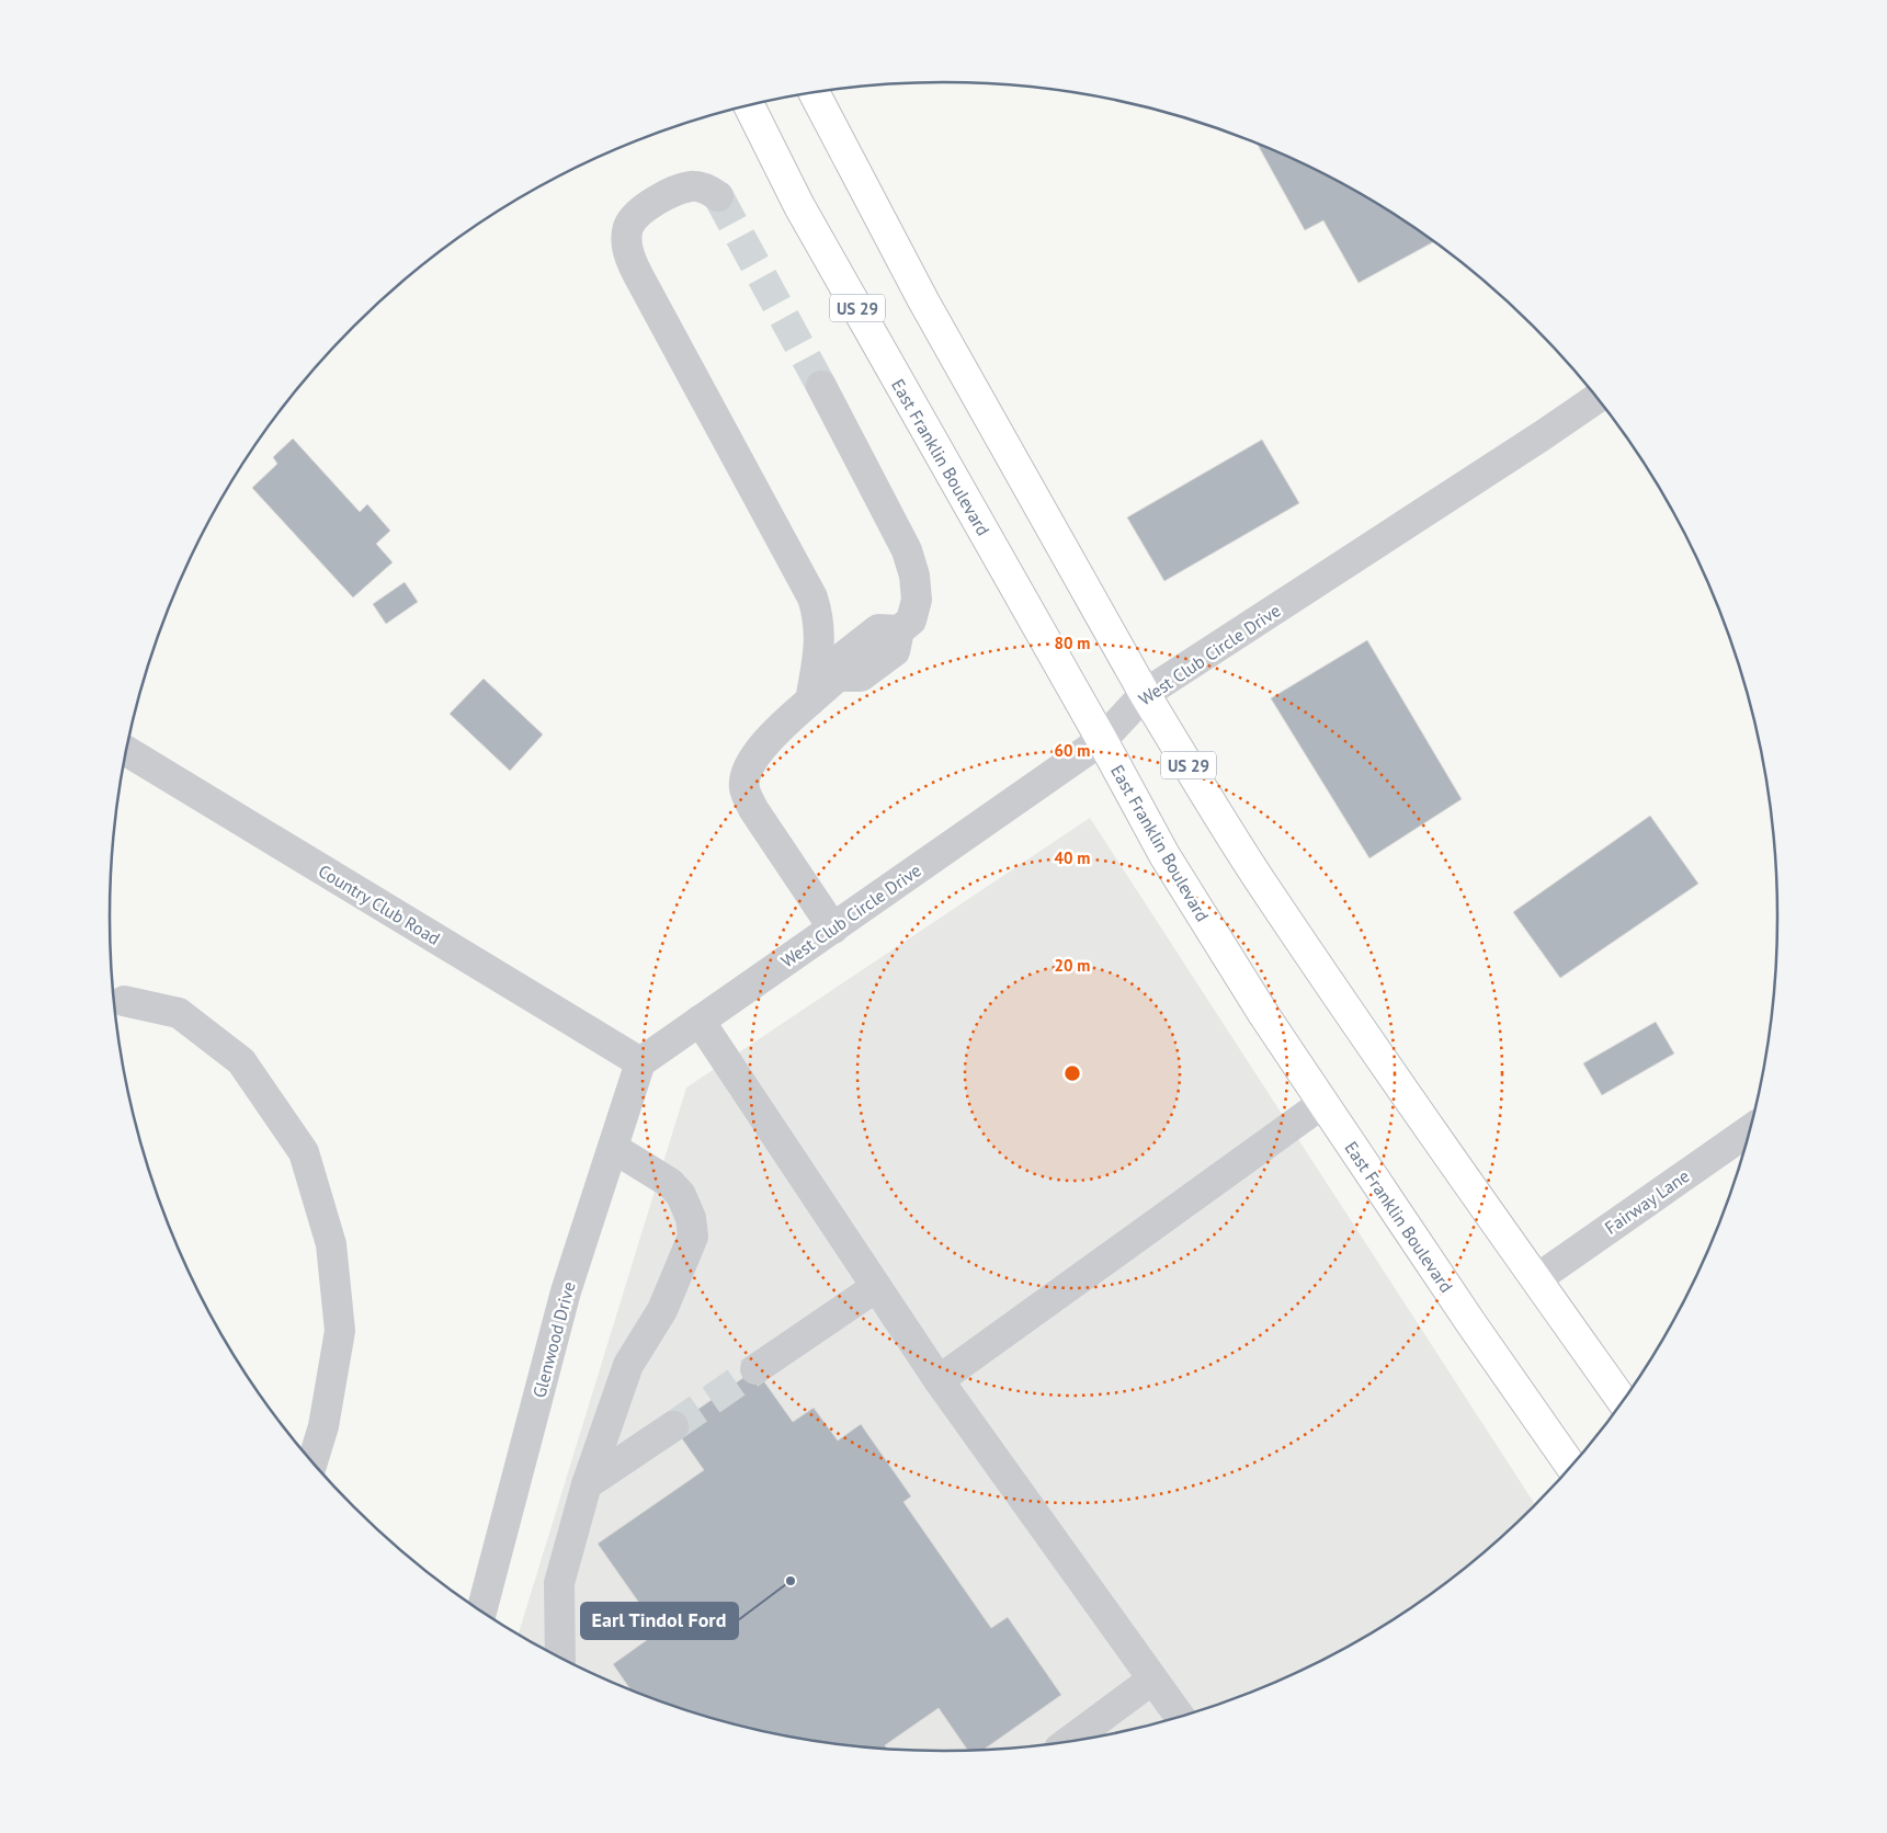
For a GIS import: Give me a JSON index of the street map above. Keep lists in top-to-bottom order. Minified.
{"streets":{"main road":["US 29","East Franklin Boulevard"],"street":["West Club Circle Drive","Country Club Road","Fairway Lane","Glenwood Drive"]},"crossings":[["US 29","West Club Circle Drive"],["US 29","Fairway Lane"],["East Franklin Boulevard","West Club Circle Drive"],["West Club Circle Drive","Country Club Road"],["West Club Circle Drive","Glenwood Drive"],["Country Club Road","Glenwood Drive"]],"places":["Earl Tindol Ford"],"rings":["80 m","60 m","40 m","20 m"]}
